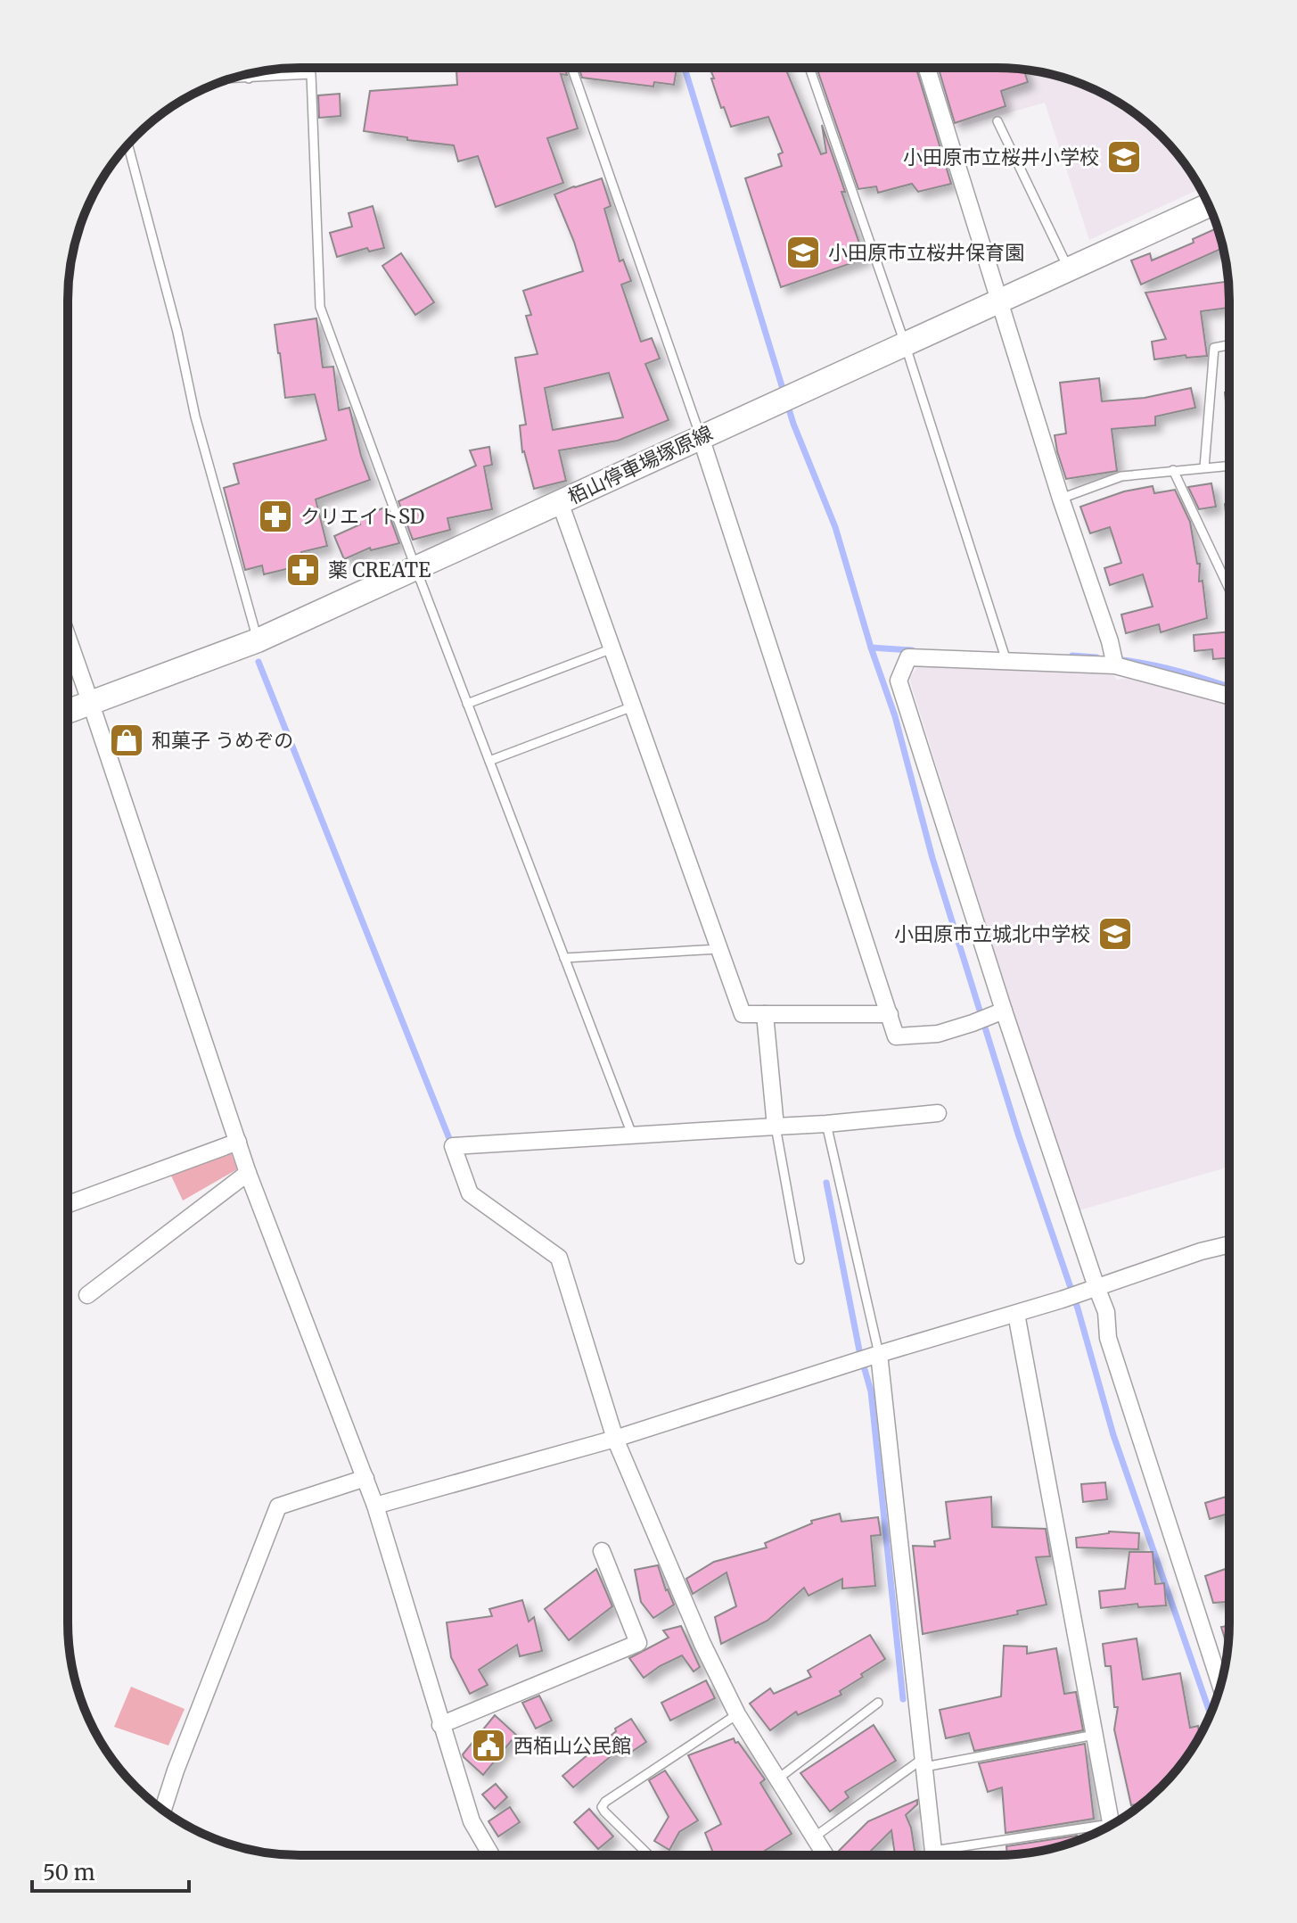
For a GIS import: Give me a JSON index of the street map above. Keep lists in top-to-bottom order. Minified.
{"streets":{"main road":["栢山停車場塚原線"]},"places":{"school or university":["小田原市立桜井小学校","小田原市立桜井保育園","小田原市立城北中学校"],"pharmacy":["クリエイトSD","薬 CREATE"],"shop":["和菓子 うめぞの"],"public building":["西栢山公民館"]},"scale_bar":"50 m"}
